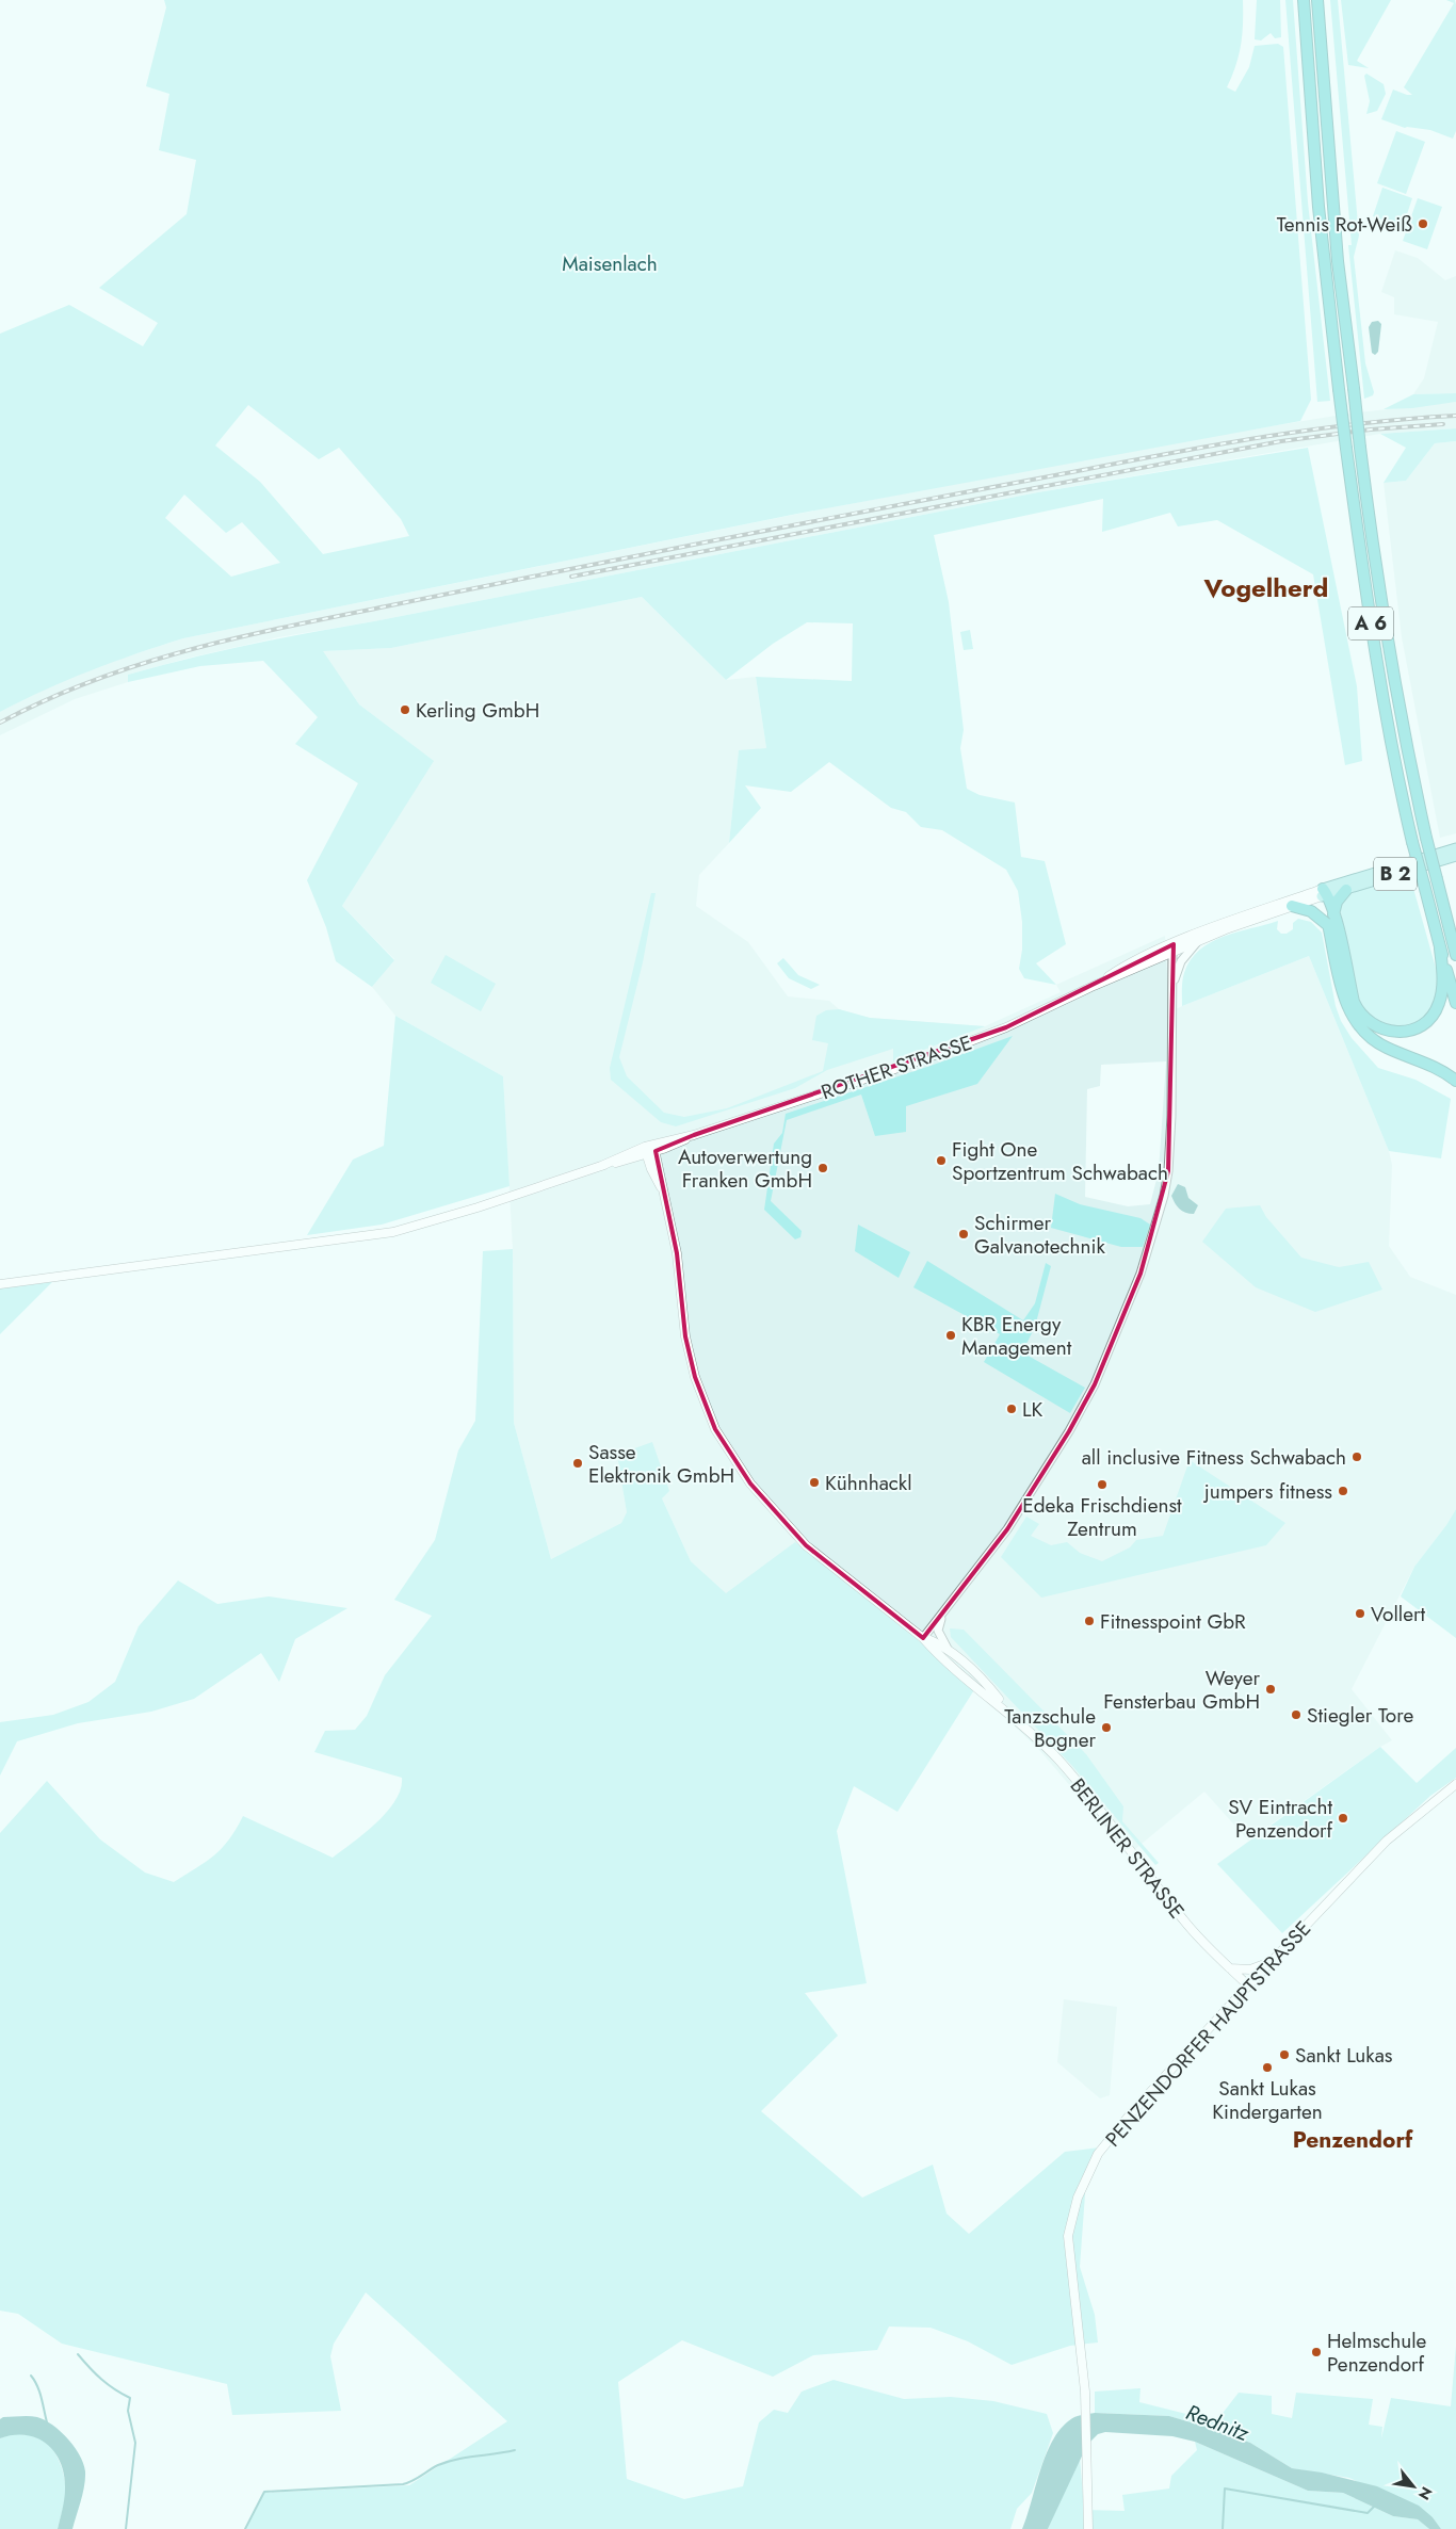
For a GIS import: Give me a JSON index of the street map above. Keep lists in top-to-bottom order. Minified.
{"streets":{"highway":["A 6"],"main road":["B 2","ROTHER STRASSE","BERLINER STRASSE","PENZENDORFER HAUPTSTRASSE"]},"crossings":[["ROTHER STRASSE","BERLINER STRASSE"],["BERLINER STRASSE","PENZENDORFER HAUPTSTRASSE"]],"districts":["Vogelherd","Penzendorf"],"water":["Rednitz"],"parks":["Maisenlach"],"places":["Tennis Rot-Weiß","Kerling GmbH","Fight One Sportzentrum Schwabach","Autoverwertung Franken GmbH","Schirmer Galvanotechnik","KBR Energy Management","LK","all inclusive Fitness Schwabach","Sasse Elektronik GmbH","Kühnhackl","Edeka Frischdienst Zentrum","jumpers fitness","Vollert","Fitnesspoint GbR","Weyer Fensterbau GmbH","Stiegler Tore","Tanzschule Bogner","SV Eintracht Penzendorf","Sankt Lukas","Sankt Lukas Kindergarten","Helmschule Penzendorf"],"north":"bottom right"}
